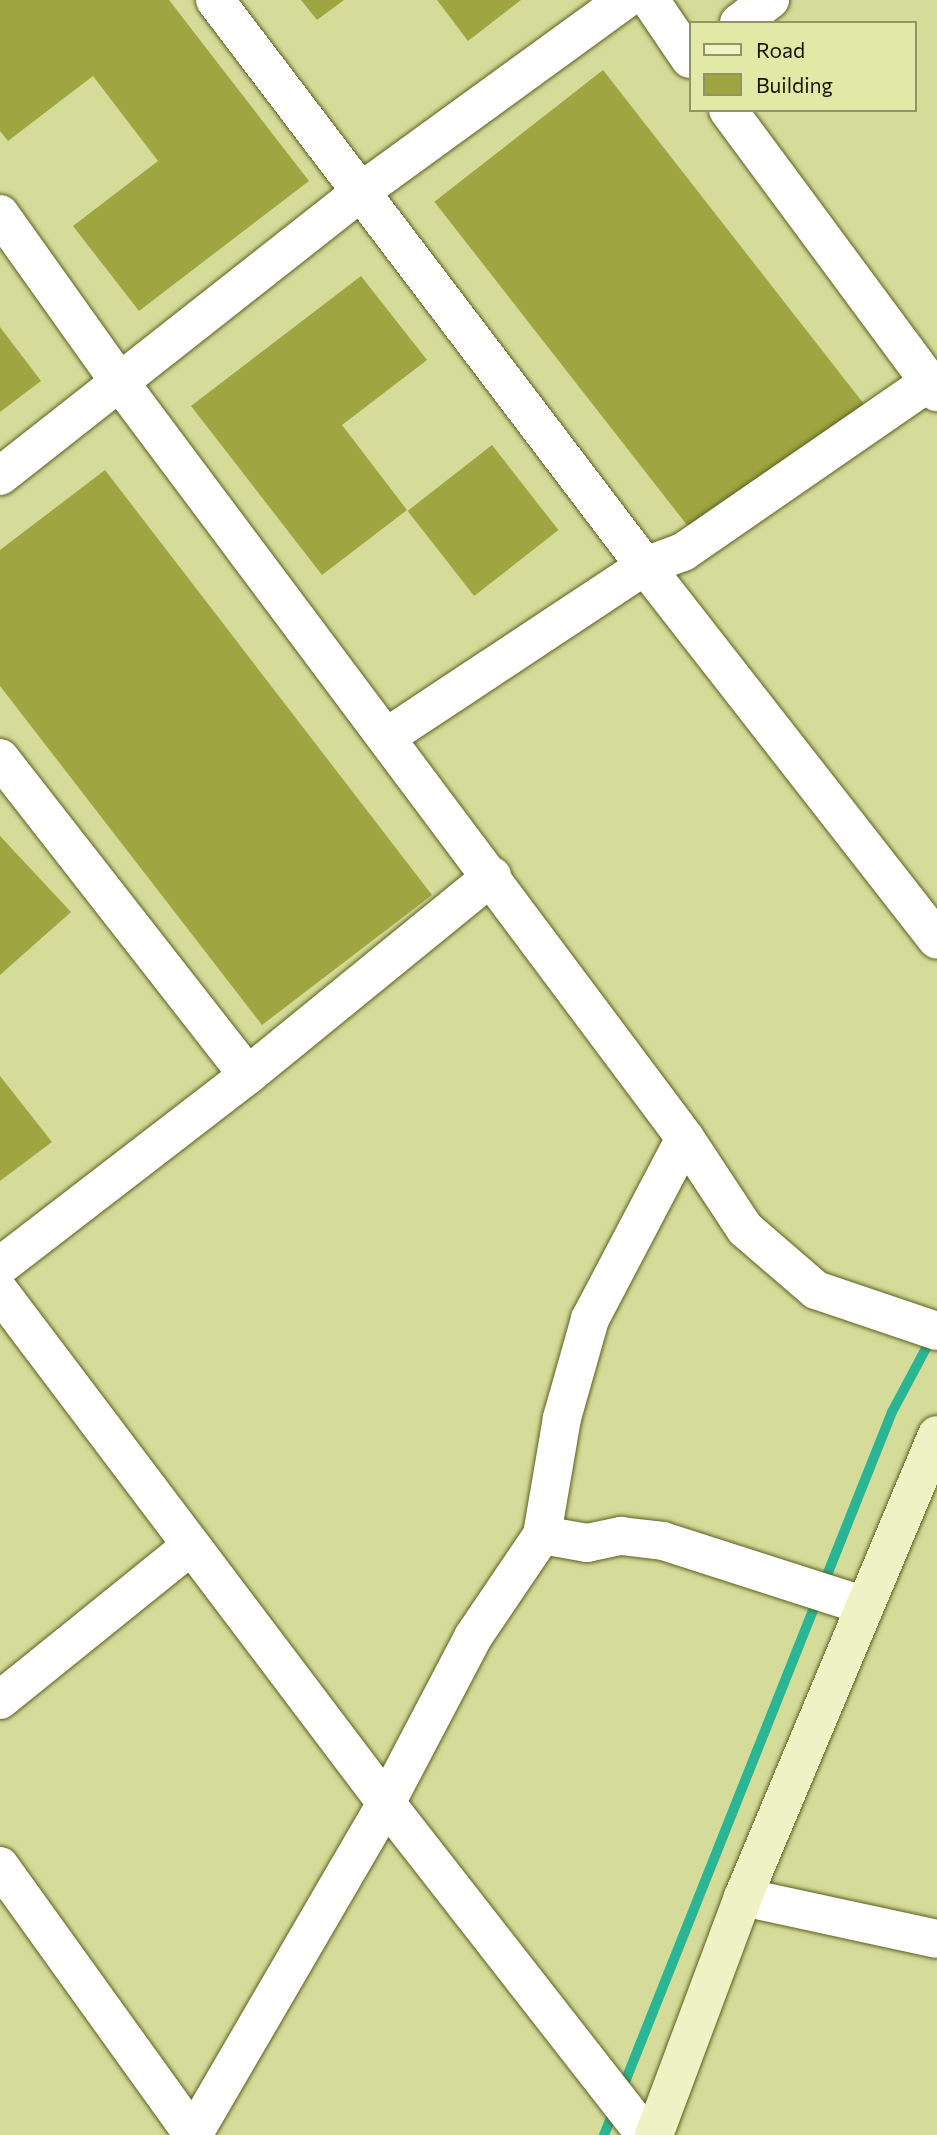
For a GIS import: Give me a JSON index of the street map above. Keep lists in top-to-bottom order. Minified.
{"legend":["Road","Building"]}
